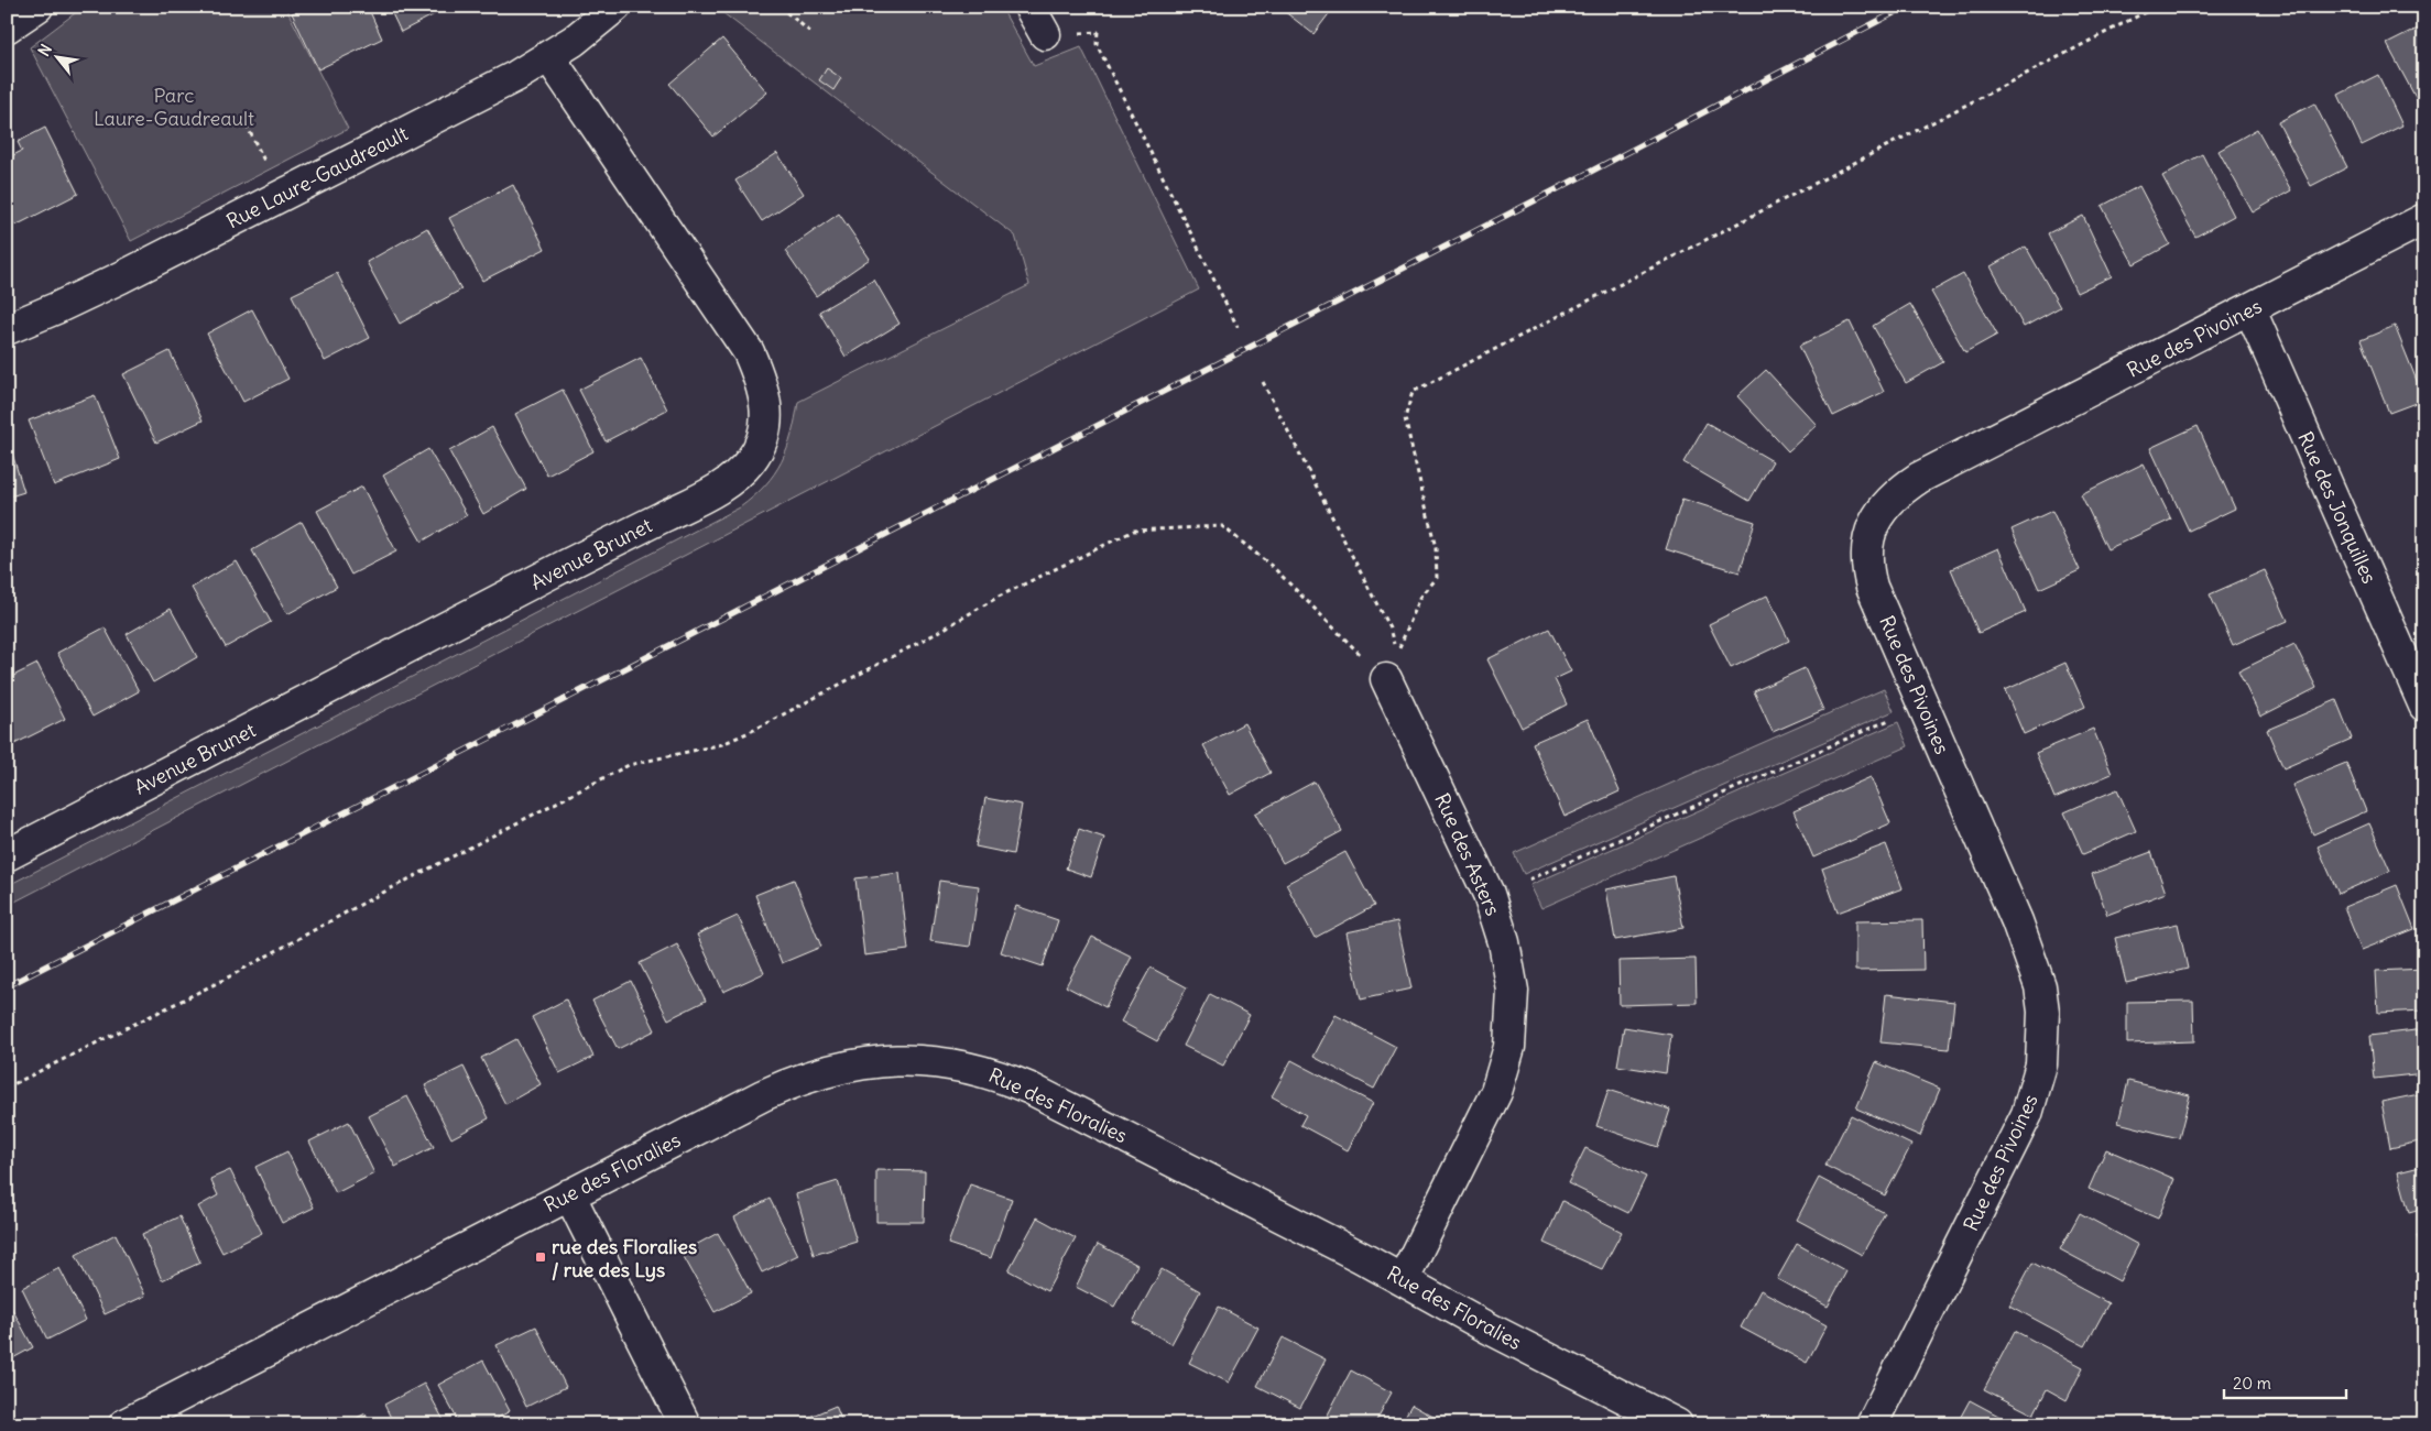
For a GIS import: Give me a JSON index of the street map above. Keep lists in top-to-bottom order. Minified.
{"streets":{"street":["Rue Laure-Gaudreault","Rue des Pivoines","Rue des Jonquilles","Avenue Brunet","Rue des Asters","Rue des Floralies"]},"crossings":[["Rue Laure-Gaudreault","Avenue Brunet"],["Rue des Pivoines","Rue des Jonquilles"],["Rue des Asters","Rue des Floralies"]],"parks":["Parc Laure-Gaudreault"],"places":{"transit":["rue des Floralies / rue des Lys"]},"scale_bar":"20 m","north":"top left"}
